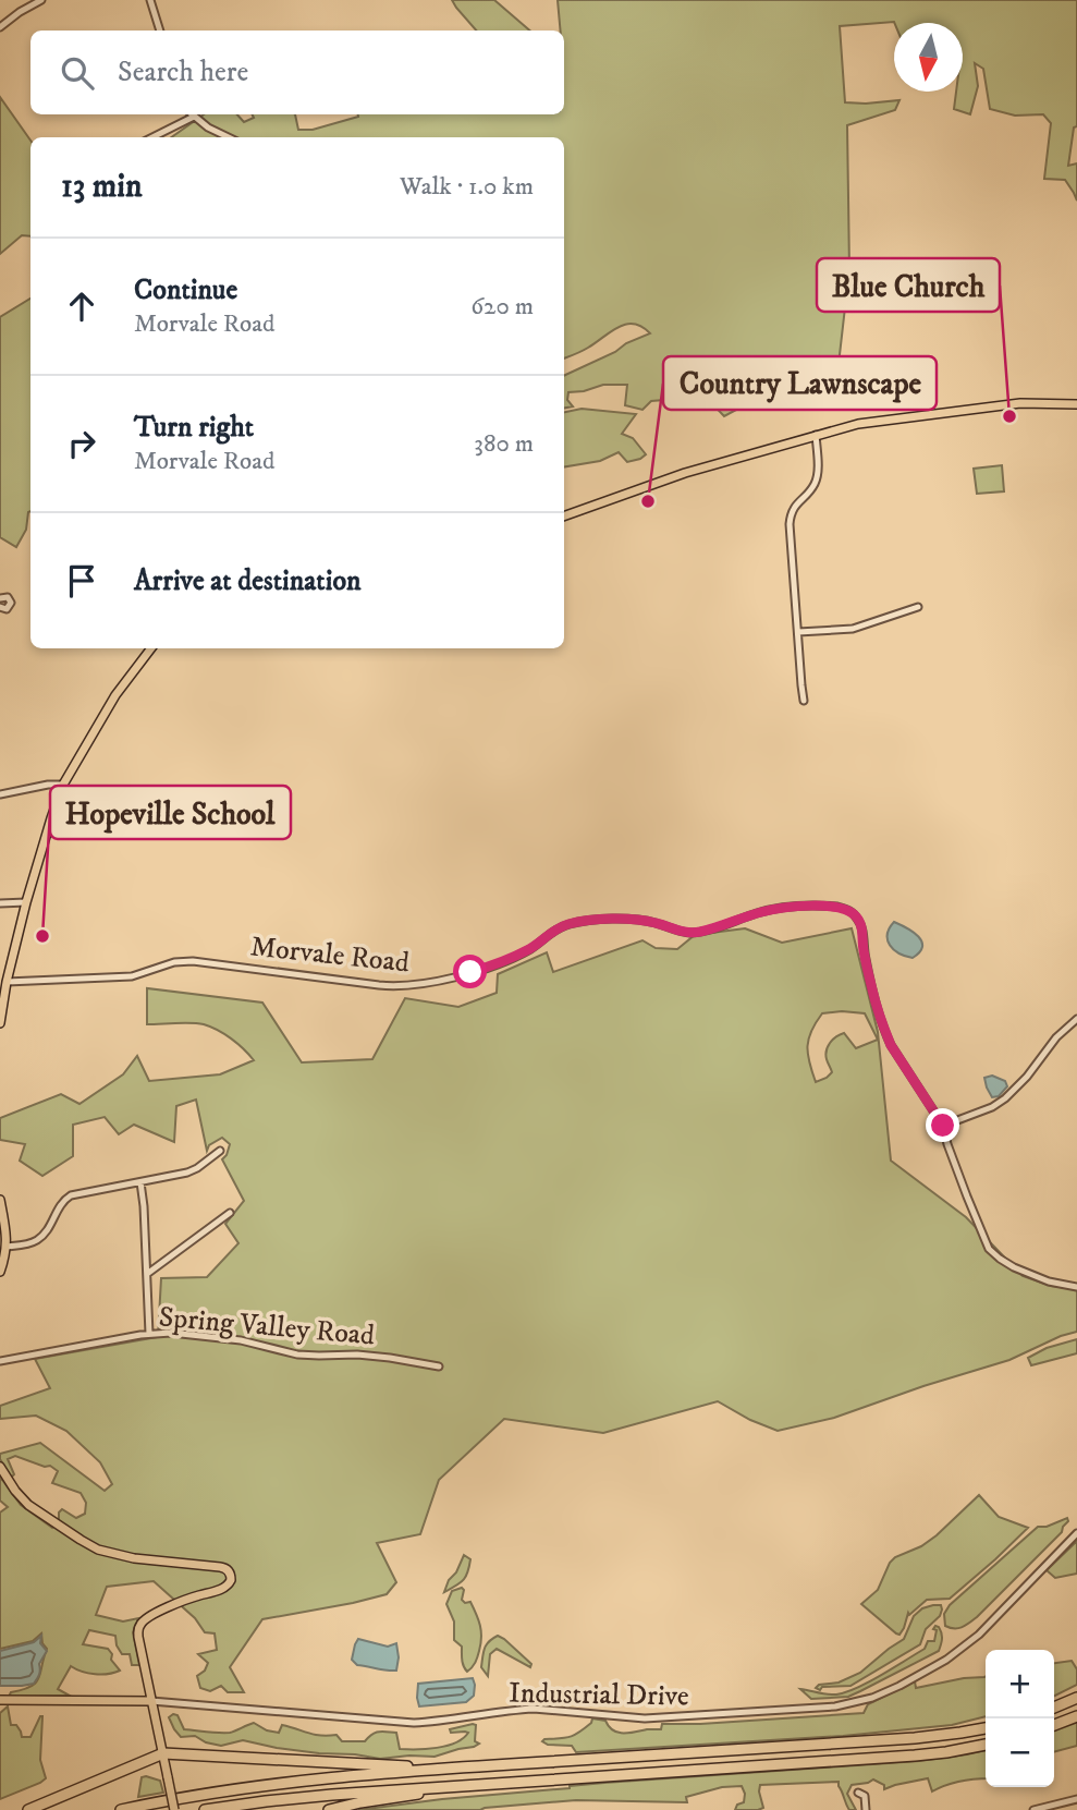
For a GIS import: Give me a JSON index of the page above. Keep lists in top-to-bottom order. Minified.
{"streets":{"street":["Morvale Road","Spring Valley Road","Industrial Drive"]},"places":["Blue Church","Country Lawnscape","Hopeville School"],"north":"bottom","page":{"search":"Search here","heading":["13 min","Walk · 1.0 km"],"list":[["Continue","Morvale Road","620 m"],["Turn right","Morvale Road","380 m"],"Arrive at destination"],"map_buttons":["+","−"]}}
